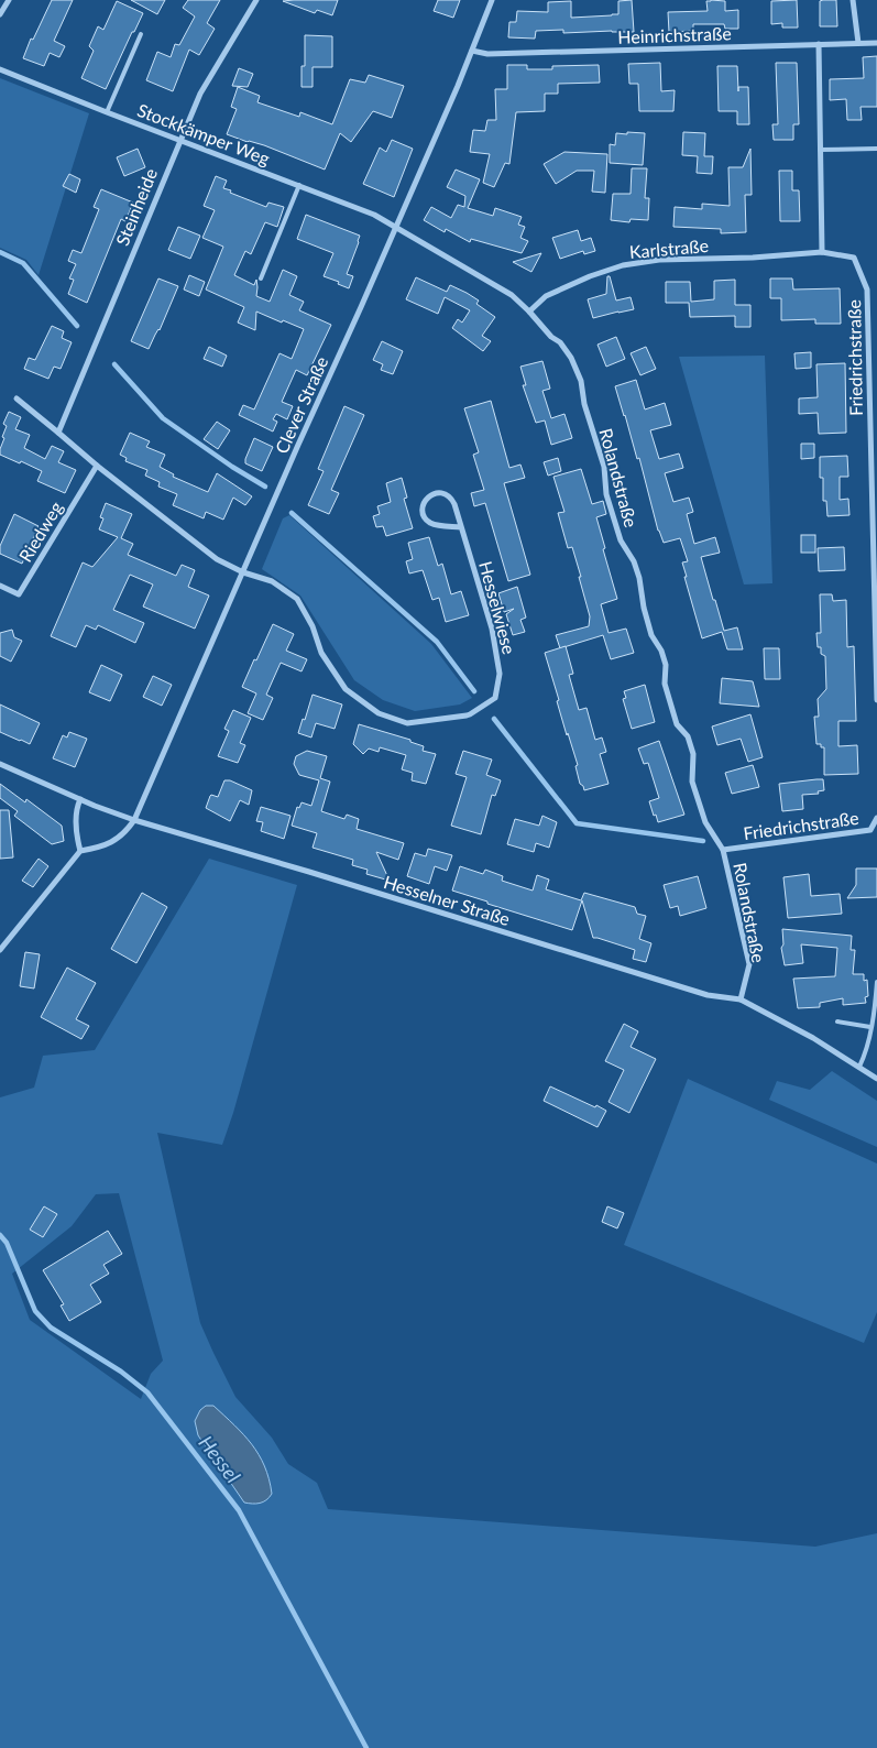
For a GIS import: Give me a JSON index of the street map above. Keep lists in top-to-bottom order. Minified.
{"streets":{"street":["Heinrichstraße","Stockkämper Weg","Steinheide","Karlstraße","Friedrichstraße","Clever Straße","Rolandstraße","Riedweg","Hesselwiese","Hesselner Straße"]},"crossings":[["Heinrichstraße","Clever Straße"],["Stockkämper Weg","Steinheide"],["Stockkämper Weg","Clever Straße"],["Stockkämper Weg","Rolandstraße"],["Karlstraße","Friedrichstraße"],["Karlstraße","Rolandstraße"],["Friedrichstraße","Rolandstraße"],["Clever Straße","Rolandstraße"],["Clever Straße","Hesselwiese"],["Clever Straße","Hesselner Straße"],["Rolandstraße","Hesselner Straße"]],"water":["Hessel"]}
